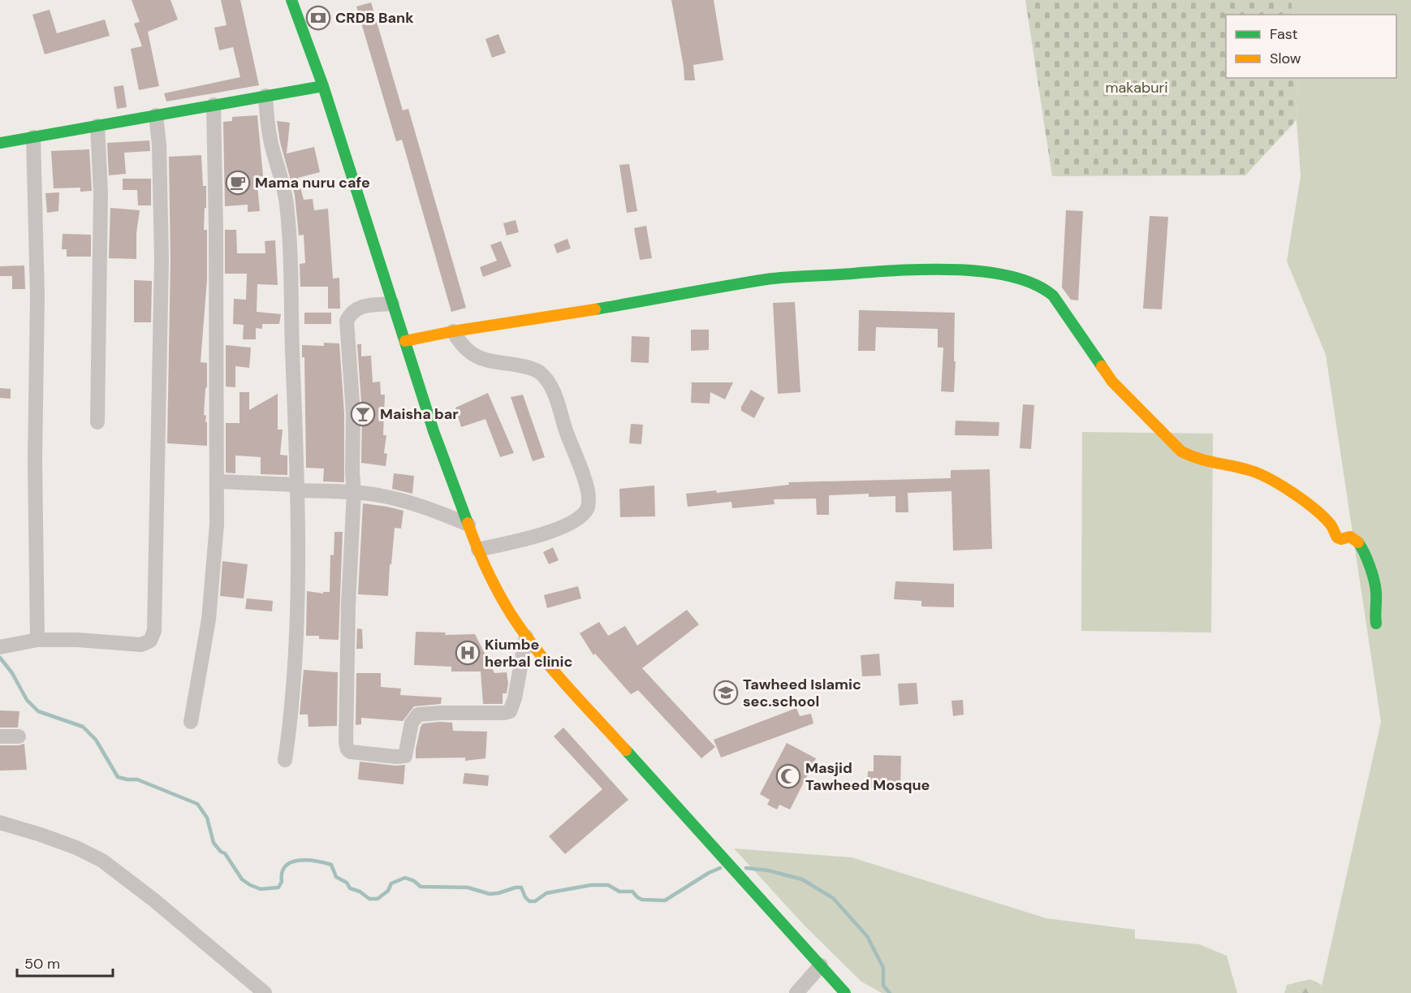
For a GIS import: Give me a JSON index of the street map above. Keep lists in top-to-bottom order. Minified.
{"parks":["makaburi"],"places":{"bank":["CRDB Bank"],"cafe":["Mama nuru cafe"],"bar":["Maisha bar"],"hospital":["Kiumbe herbal clinic"],"school or university":["Tawheed Islamic sec.school"],"mosque":["Masjid Tawheed Mosque"]},"legend":["Fast","Slow"],"scale_bar":"50 m"}
